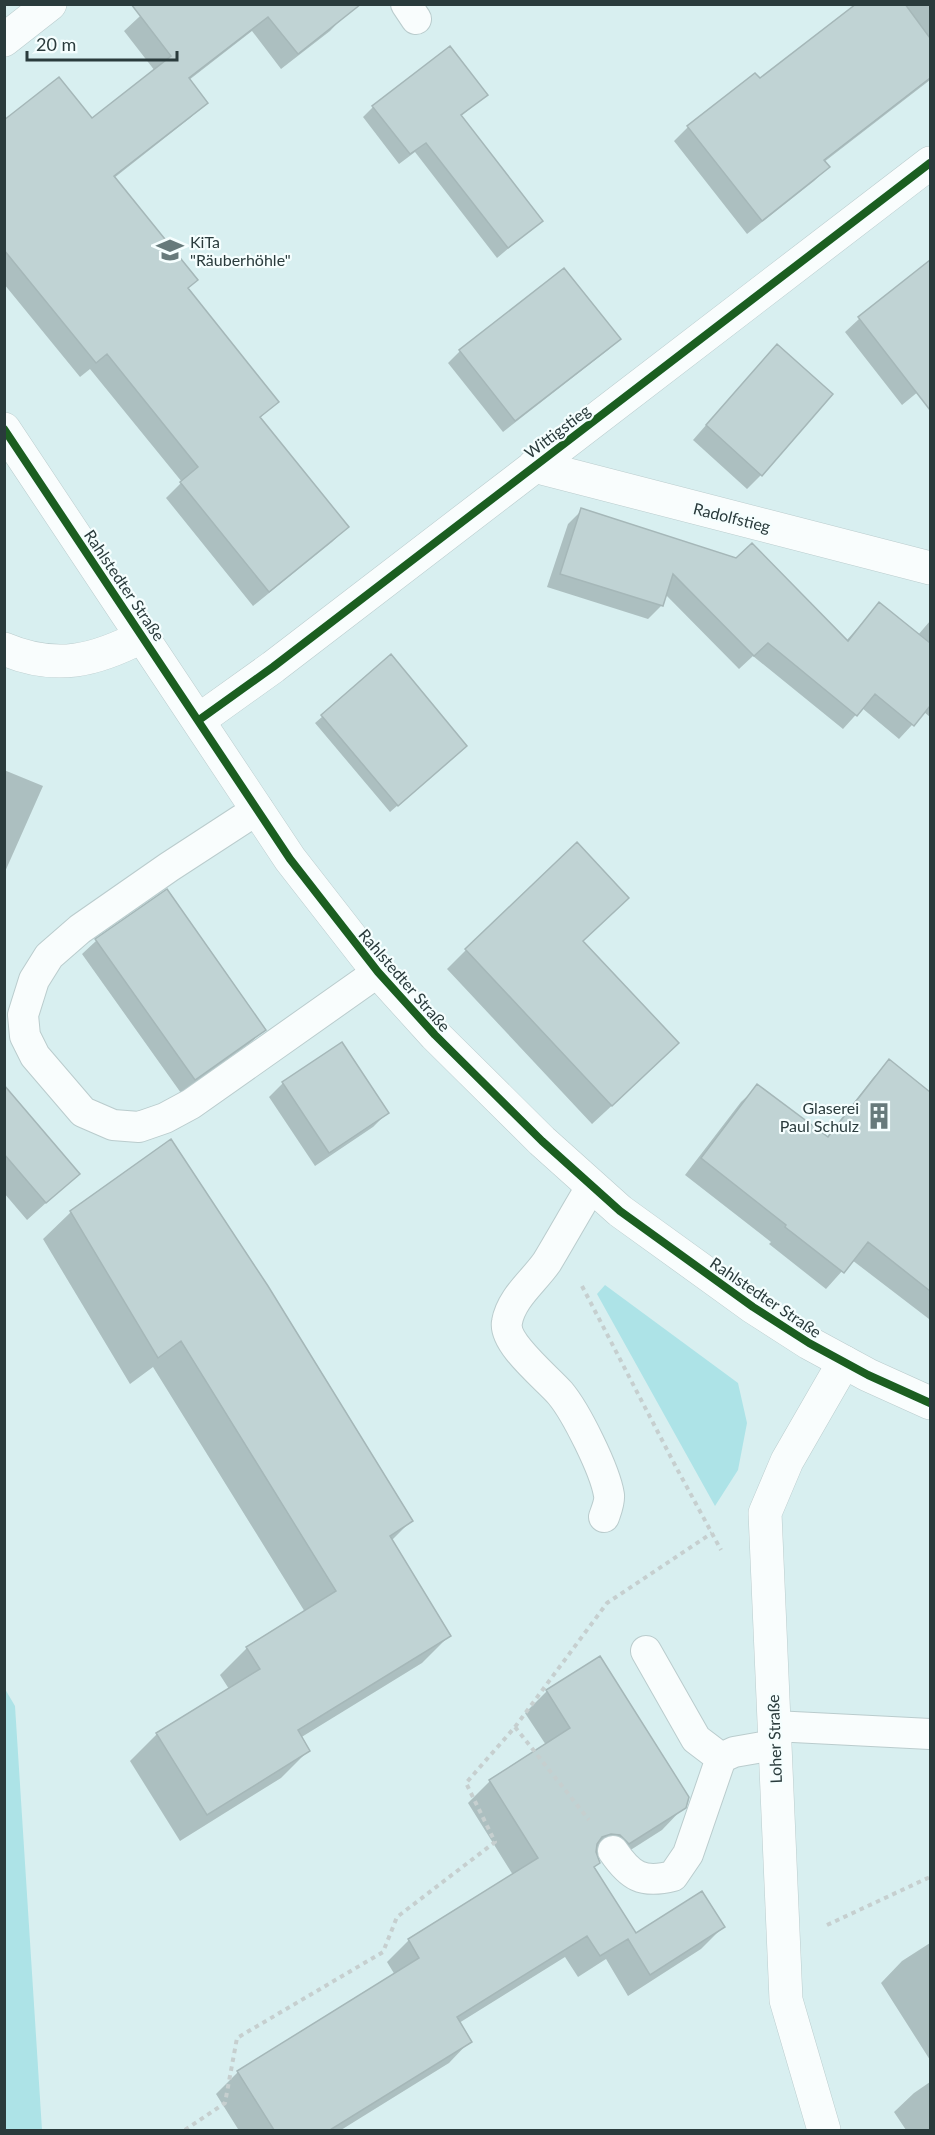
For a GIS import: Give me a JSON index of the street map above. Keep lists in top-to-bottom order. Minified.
{"streets":{"street":["Wittigstieg","Radolfstieg","Rahlstedter Straße","Loher Straße"]},"crossings":[["Wittigstieg","Radolfstieg"],["Wittigstieg","Rahlstedter Straße"],["Rahlstedter Straße","Loher Straße"]],"places":{"school or university":["KiTa \"Räuberhöhle\""],"building":["Glaserei Paul Schulz"]},"scale_bar":"20 m"}
